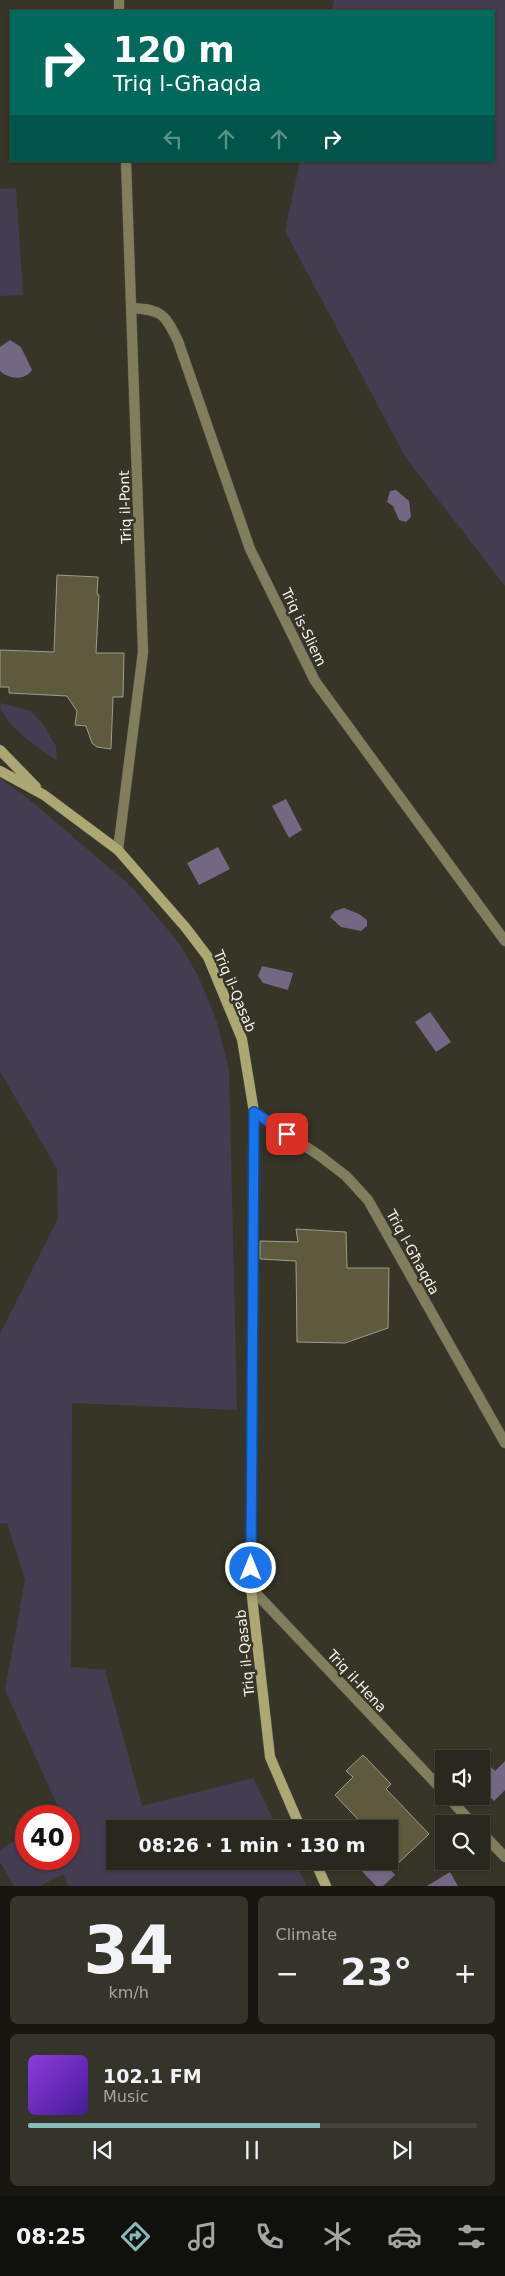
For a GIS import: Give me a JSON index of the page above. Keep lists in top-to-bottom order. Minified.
{"streets":{"street":["Triq il-Pont","Triq is-Sliem","Triq il-Qasab","Triq l-Għaqda","Triq il-Hena"]},"crossings":[["Triq il-Pont","Triq is-Sliem"],["Triq il-Pont","Triq il-Qasab"],["Triq il-Qasab","Triq l-Għaqda"],["Triq il-Qasab","Triq il-Hena"]],"page":{"turn":["120 m","Triq l-Għaqda"],"limit":"40","trip":"08:26 · 1 min · 130 m","tile":[["34","km/h"],"Climate"],"heat":["−","23°","+"],"song":["102.1 FM","Music"],"tabs":"08:25"}}
